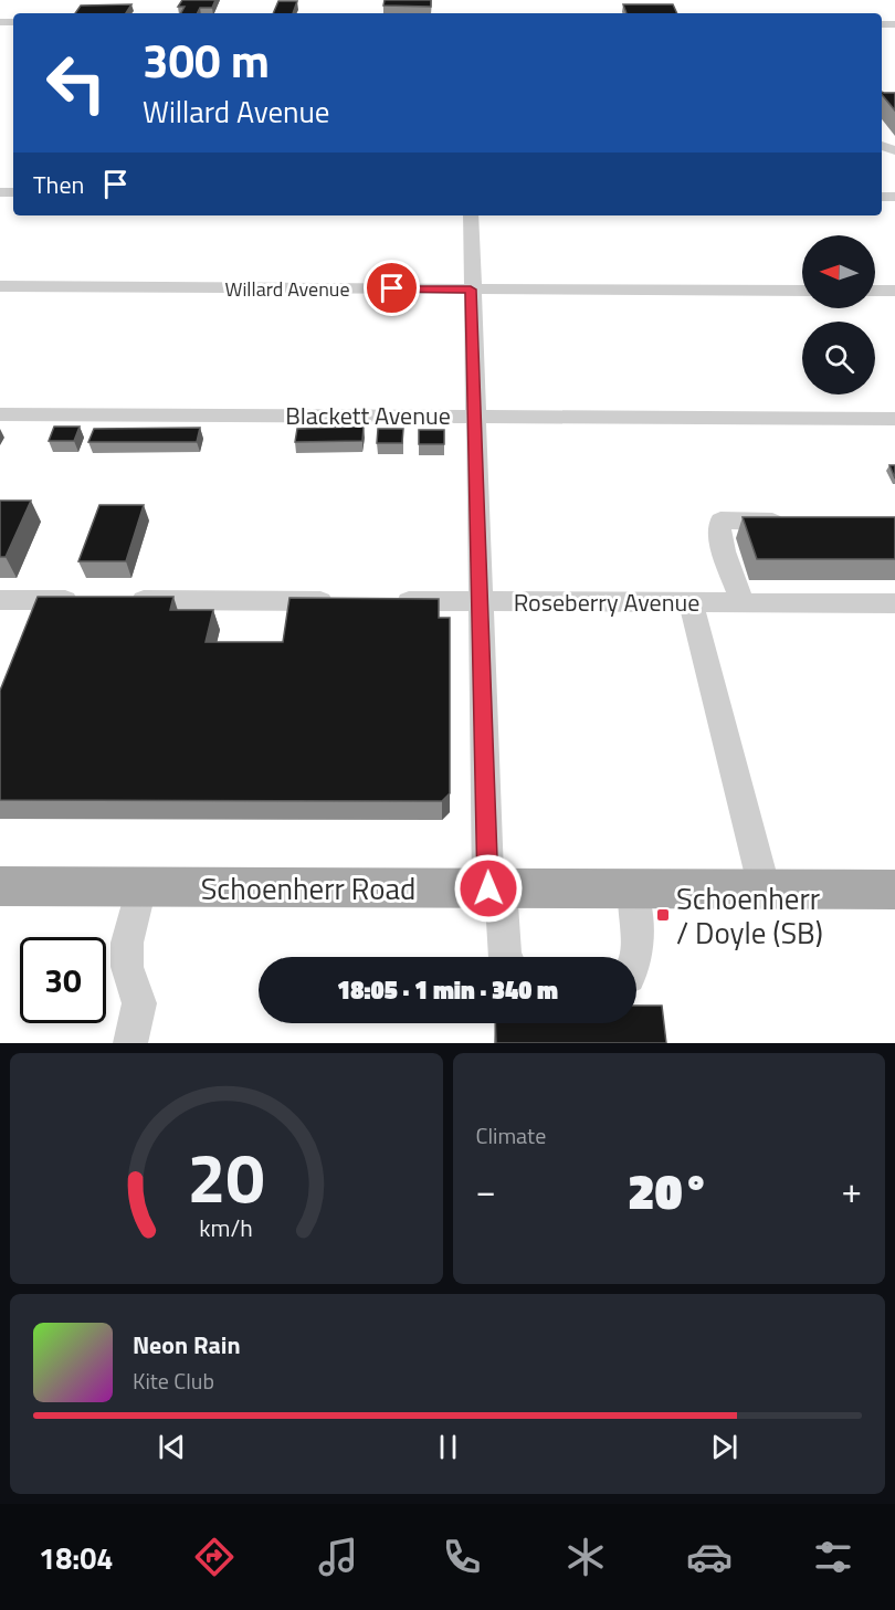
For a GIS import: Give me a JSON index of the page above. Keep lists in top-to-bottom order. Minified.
{"streets":{"main road":["Schoenherr Road"],"street":["Willard Avenue","Blackett Avenue","Roseberry Avenue"]},"places":{"transit":["Schoenherr / Doyle (SB)"]},"north":"left","page":{"turn":["300 m","Willard Avenue"],"then":"Then","limit":"30","trip":"18:05 · 1 min · 340 m","tile":"Climate","heat":["−","20°","+"],"song":["Neon Rain","Kite Club"],"tabs":"18:04","gauge":["20","km/h"]}}
